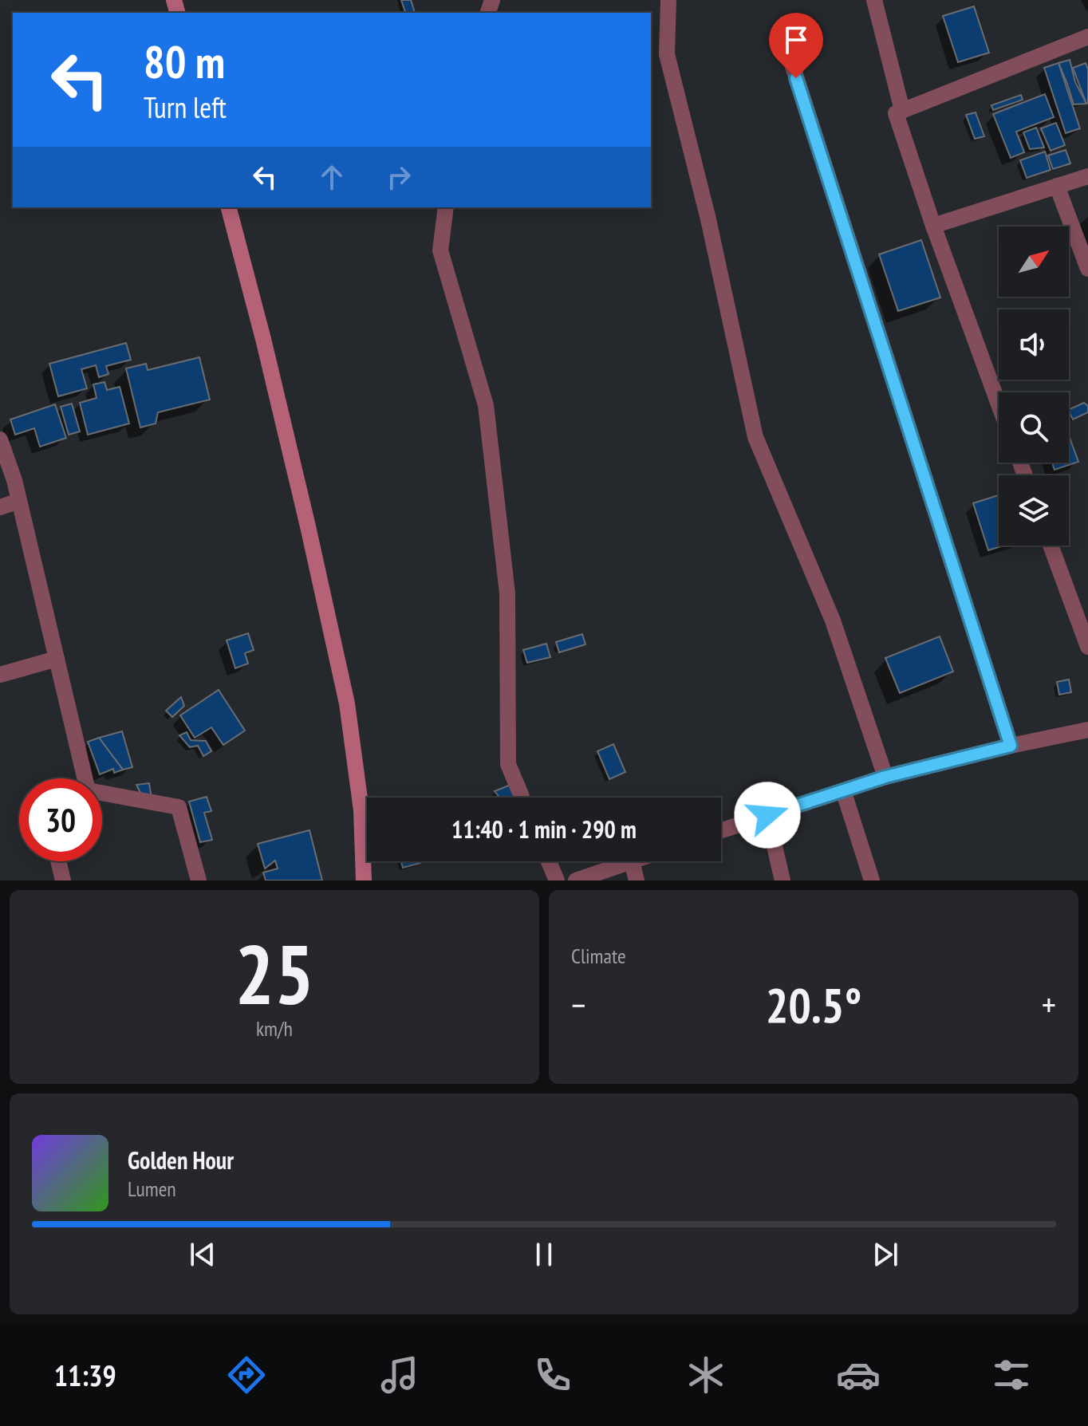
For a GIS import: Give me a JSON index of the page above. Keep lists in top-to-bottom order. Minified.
{"north":"top right","page":{"turn":["80 m","Turn left"],"limit":"30","trip":"11:40 · 1 min · 290 m","tile":[["25","km/h"],"Climate"],"heat":["−","20.5°","+"],"song":["Golden Hour","Lumen"],"tabs":"11:39"}}
